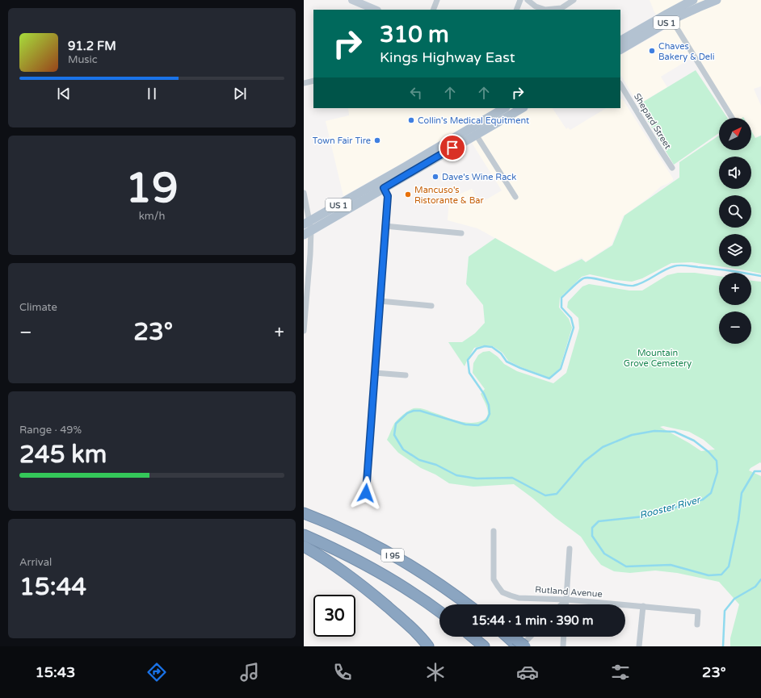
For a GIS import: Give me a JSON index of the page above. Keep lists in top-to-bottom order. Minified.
{"streets":{"highway":["I 95"],"main road":["US 1"],"street":["Shepard Street","Rutland Avenue"]},"water":["Rooster River"],"parks":["Mountain Grove Cemetery"],"places":["Chaves Bakery & Deli","Collin's Medical Equitment","Town Fair Tire","Dave's Wine Rack","Mancuso's Ristorante & Bar"],"north":"top right","page":{"turn":["310 m","Kings Highway East"],"song":["91.2 FM","Music"],"map_buttons":["+","−"],"tile":[["19","km/h"],"Climate",["Range · 49%","245 km"],["Arrival","15:44"]],"heat":["−","23°","+"],"limit":"30","trip":"15:44 · 1 min · 390 m","tabs":["15:43","23°"]}}
